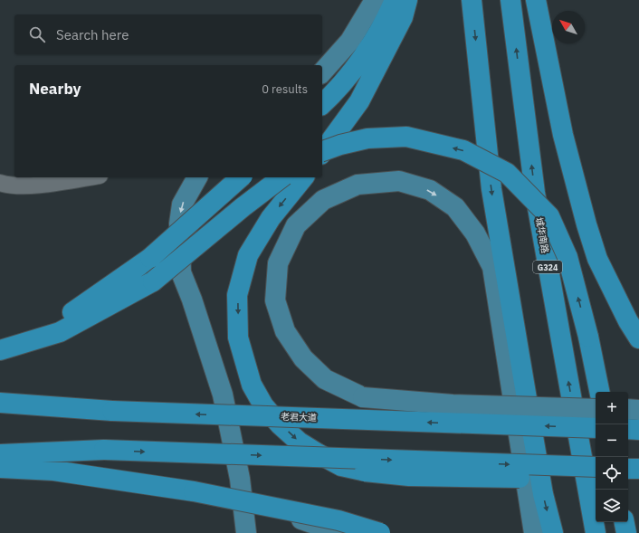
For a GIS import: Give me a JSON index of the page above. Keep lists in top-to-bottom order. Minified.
{"streets":{"highway":["城华南路","G324","老君大道"]},"north":"top left","page":{"search":"Search here","heading":["Nearby","0 results"],"map_buttons":["+","−"]}}
